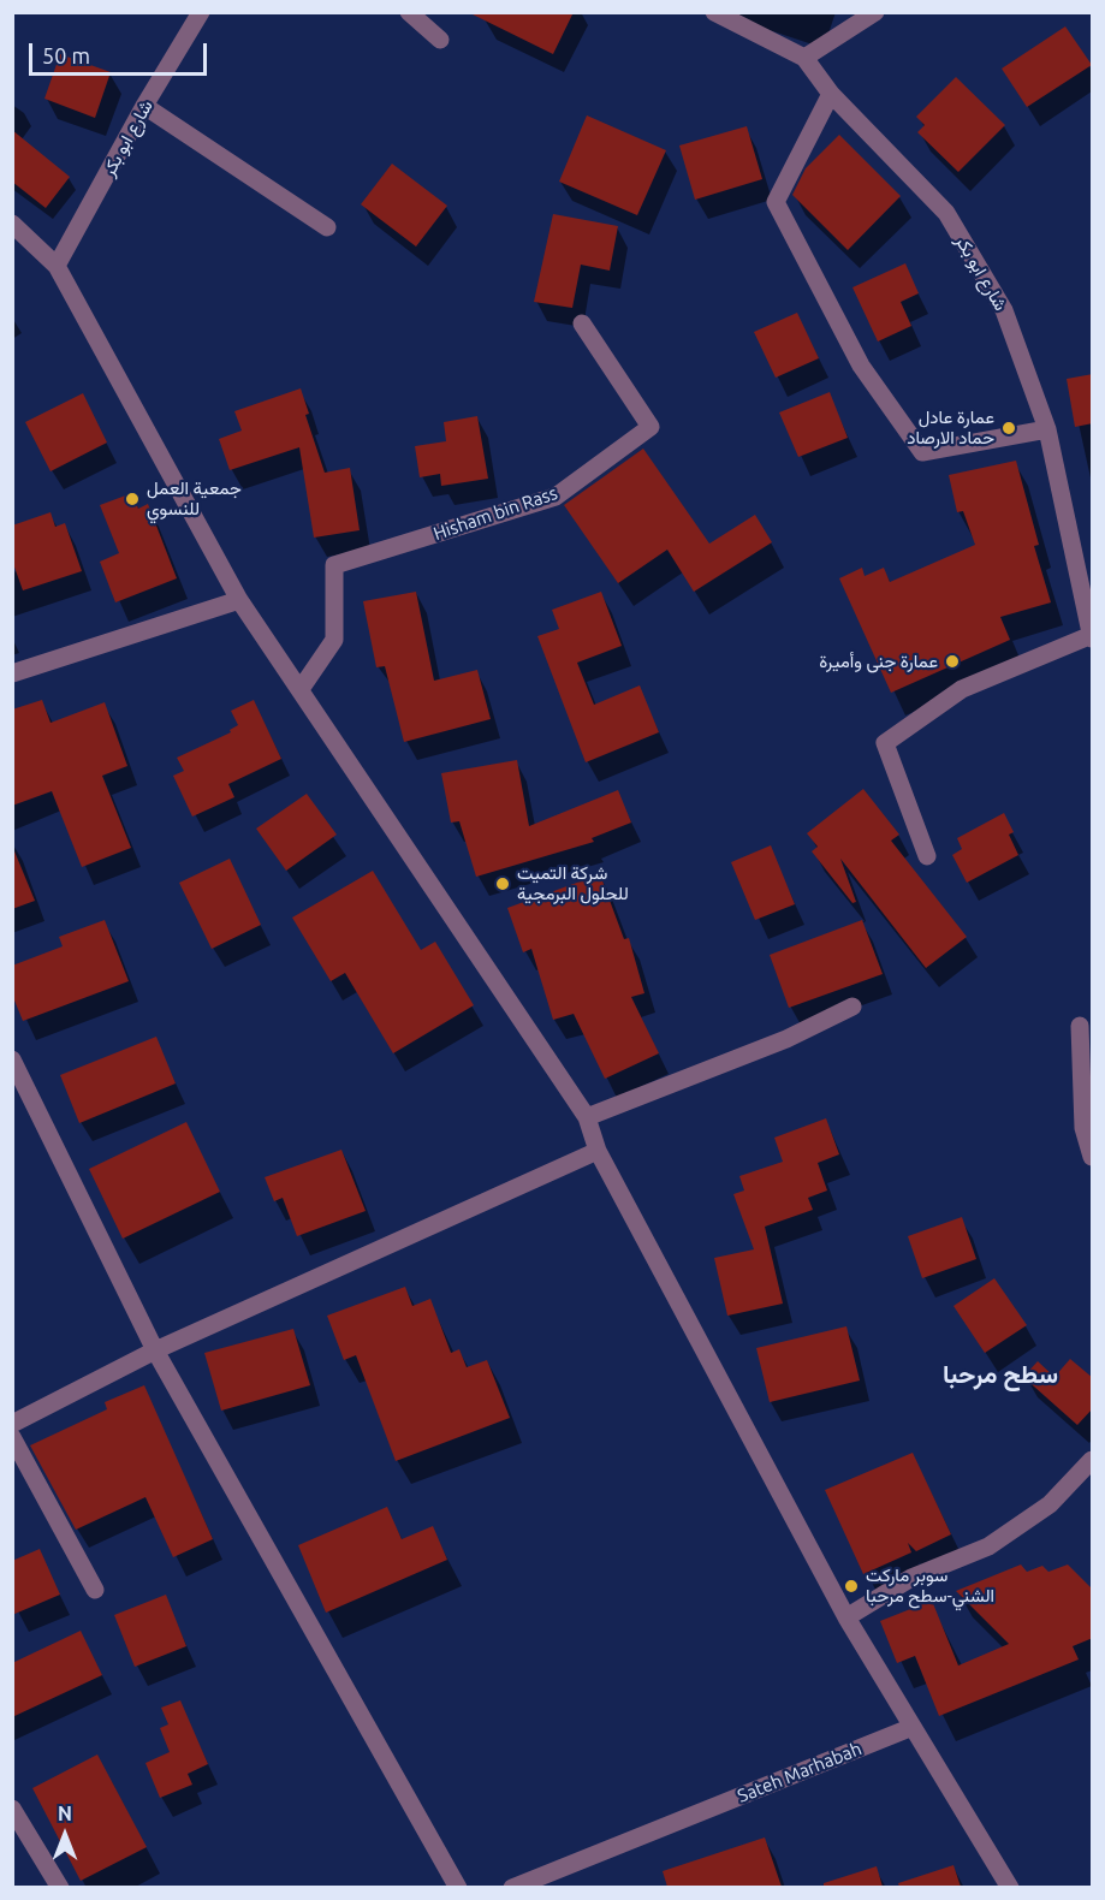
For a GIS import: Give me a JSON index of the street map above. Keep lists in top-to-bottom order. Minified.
{"streets":{"street":["شارع ابو بكر","Hisham bin Rass","Sateh Marhabah"]},"districts":["سطح مرحبا"],"places":["عمارة عادل حماد الارصاد","جمعية العمل للنسوي","عمارة جنى وأميرة","شركة التميت للحلول البرمجية","سوبر ماركت الشني-سطح مرحبا"],"scale_bar":"50 m","north":"top"}
